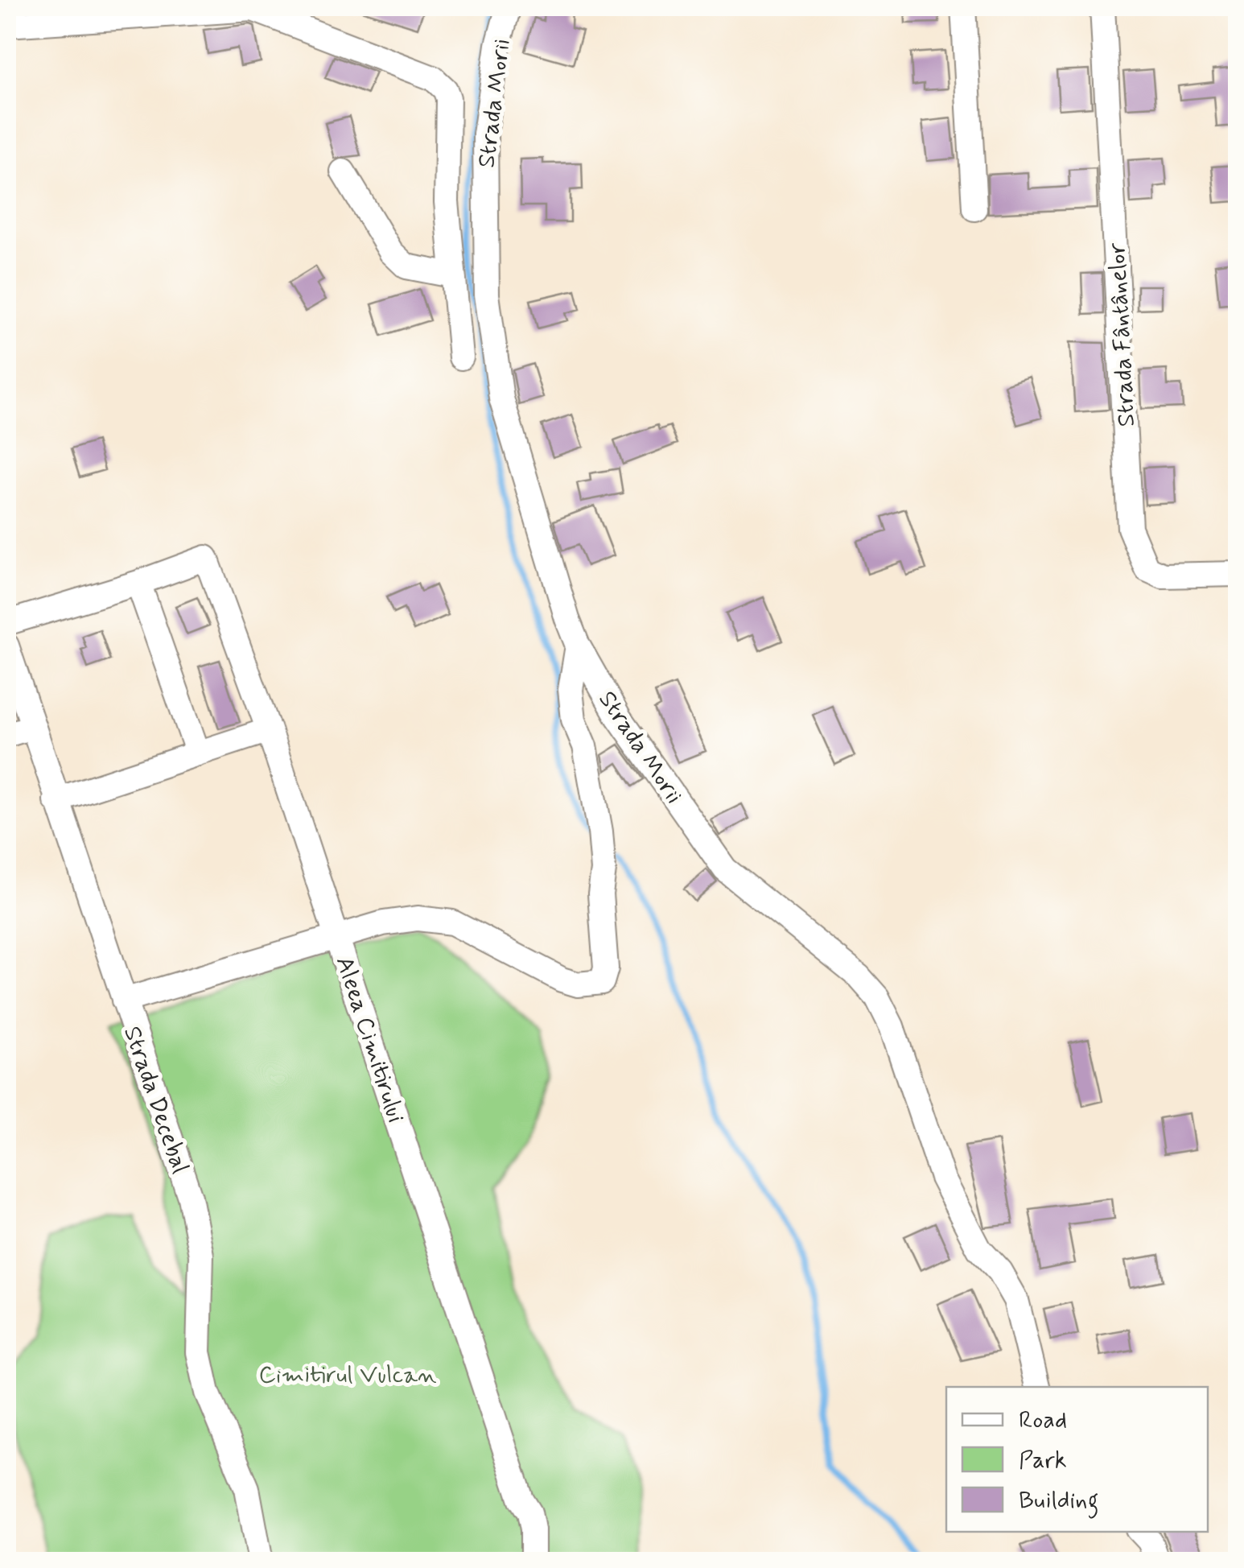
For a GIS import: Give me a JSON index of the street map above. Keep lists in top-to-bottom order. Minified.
{"streets":{"street":["Strada Morii","Strada Fântânelor","Aleea Cimitirului","Strada Decebal"]},"parks":["Cimitirul Vulcan"],"legend":["Road","Park","Building"]}
